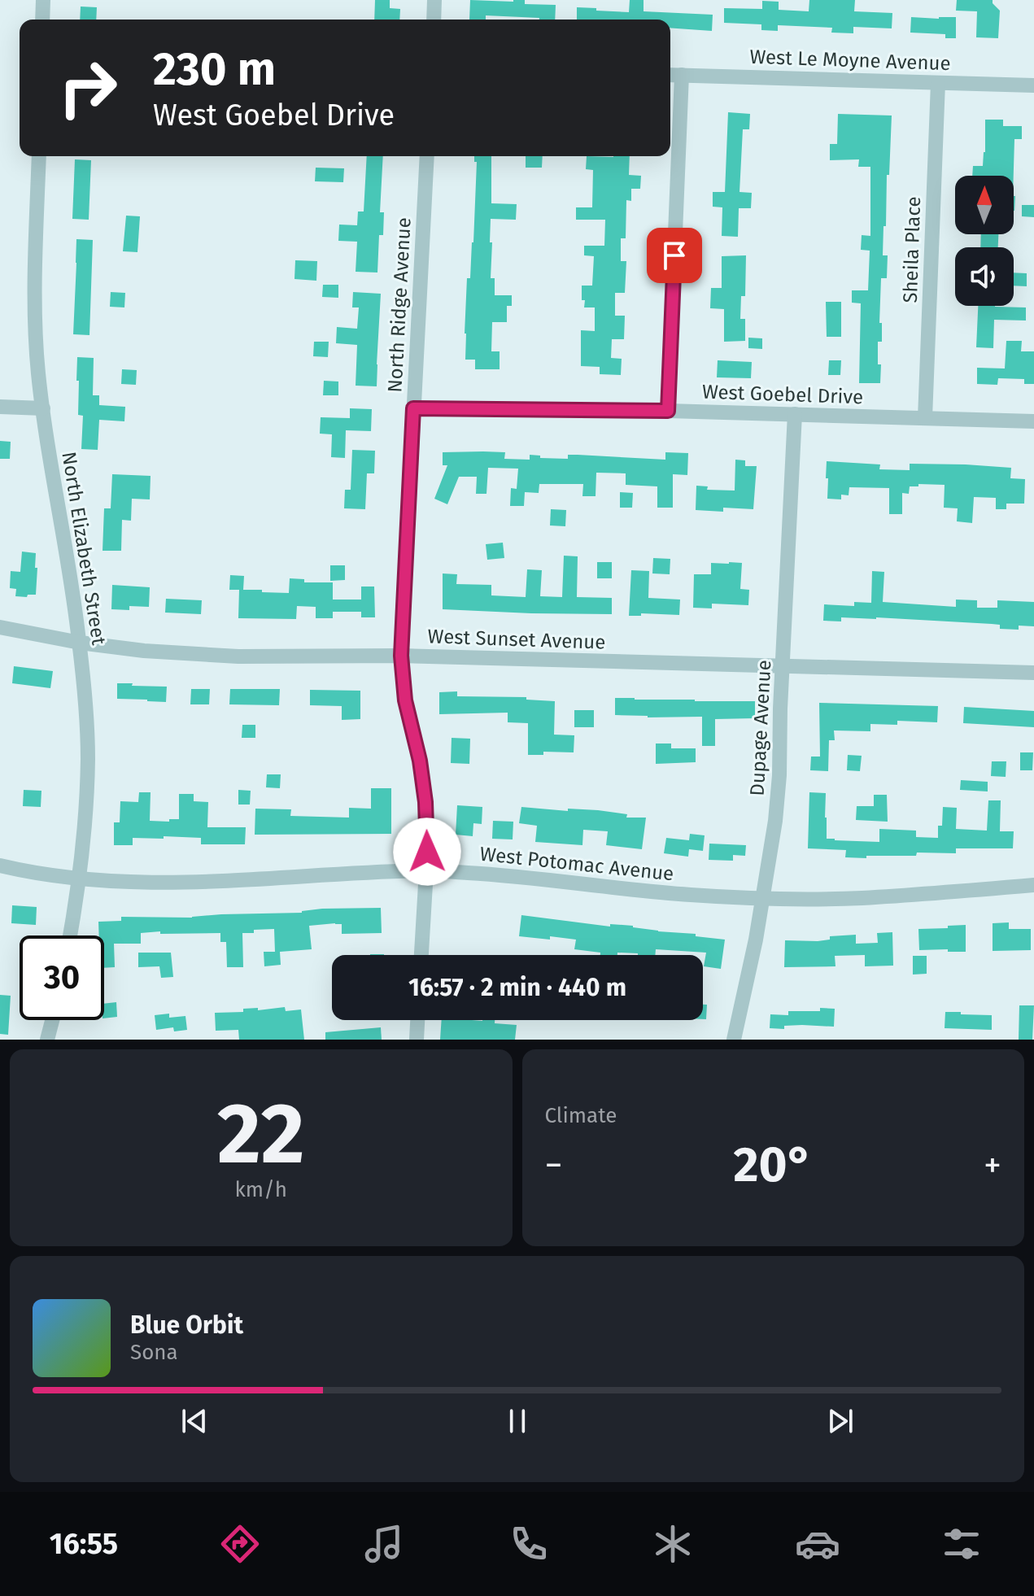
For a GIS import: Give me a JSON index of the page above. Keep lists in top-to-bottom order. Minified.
{"streets":{"street":["West Le Moyne Avenue","Sheila Place","North Ridge Avenue","West Goebel Drive","North Elizabeth Street","West Sunset Avenue","Dupage Avenue","West Potomac Avenue"]},"crossings":[["West Le Moyne Avenue","Sheila Place"],["Sheila Place","West Goebel Drive"],["North Ridge Avenue","West Goebel Drive"],["North Ridge Avenue","West Sunset Avenue"],["North Ridge Avenue","West Potomac Avenue"],["West Goebel Drive","Dupage Avenue"],["North Elizabeth Street","West Sunset Avenue"],["North Elizabeth Street","West Potomac Avenue"],["West Sunset Avenue","Dupage Avenue"],["Dupage Avenue","West Potomac Avenue"]],"north":"top","page":{"turn":["230 m","West Goebel Drive"],"limit":"30","trip":"16:57 · 2 min · 440 m","tile":[["22","km/h"],"Climate"],"heat":["−","20°","+"],"song":["Blue Orbit","Sona"],"tabs":"16:55"}}
